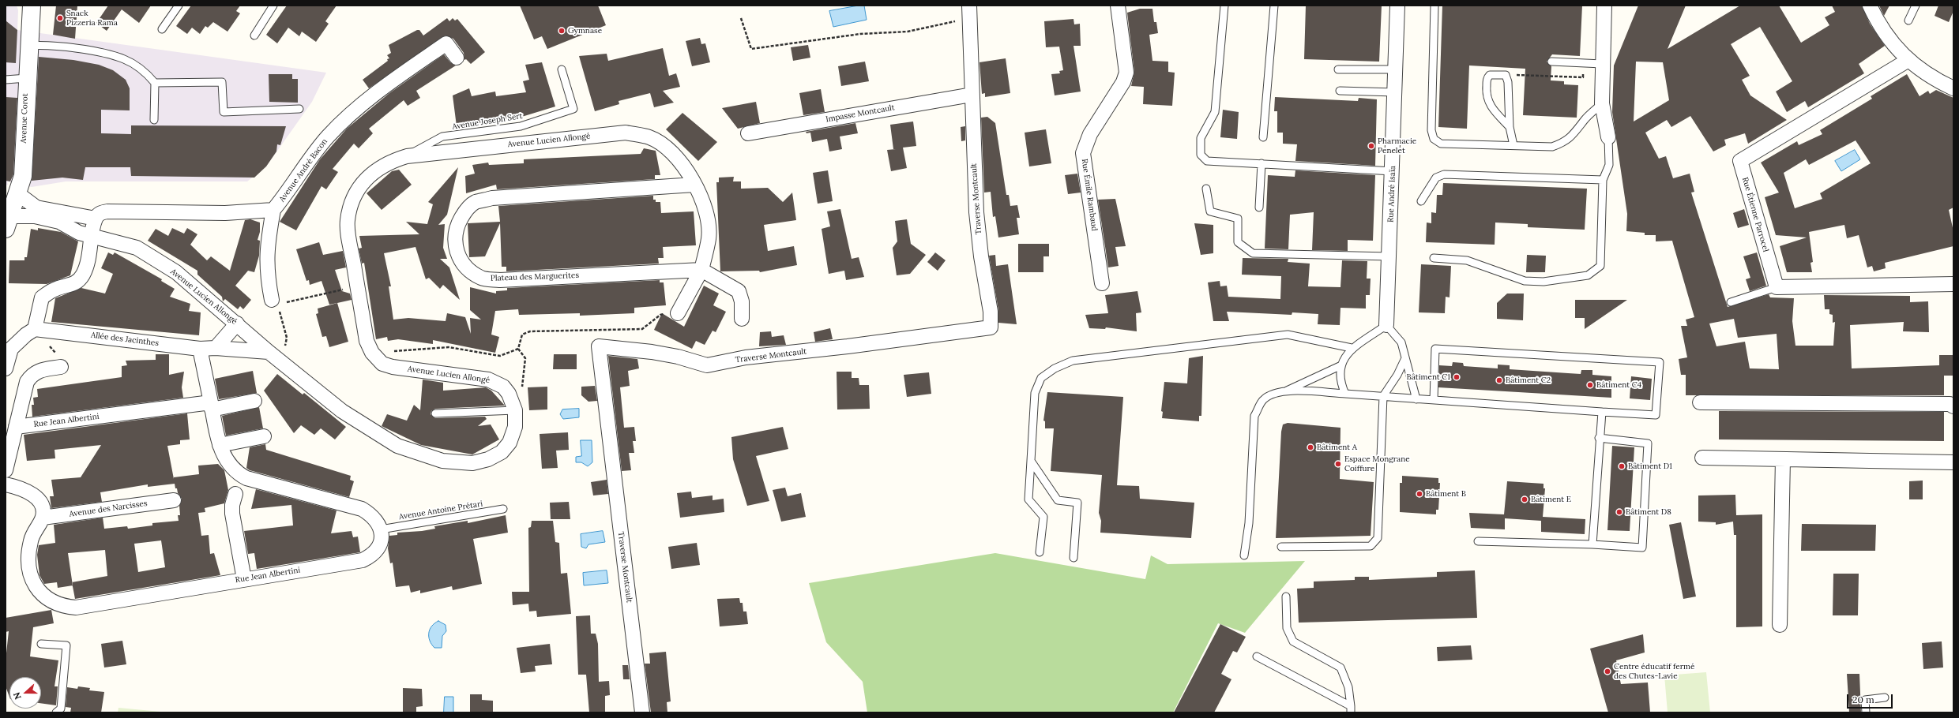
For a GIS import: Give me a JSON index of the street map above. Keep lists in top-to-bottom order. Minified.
{"streets":{"street":["Impasse Montcault","Avenue Corot","Avenue Lucien Allongé","Avenue André Bacon","Rue André Isaïa","Rue Émile Rambaud","Traverse Montcault","Rue Étienne Parrocel","Plateau des Marguerites","Allée des Jacinthes","Rue Jean Albertini","Avenue des Narcisses"],"lane":["Avenue Joseph Sert","Avenue Antoine Prétari"]},"crossings":[["Impasse Montcault","Traverse Montcault"],["Avenue Corot","Avenue Lucien Allongé"],["Avenue Joseph Sert","Avenue Lucien Allongé"],["Avenue Lucien Allongé","Plateau des Marguerites"],["Avenue Lucien Allongé","Allée des Jacinthes"],["Rue Jean Albertini","Avenue des Narcisses"],["Rue Jean Albertini","Avenue Antoine Prétari"]],"places":["Snack Pizzeria Rama","Gymnase","Pharmacie Penelet","Bâtiment C1","Bâtiment C2","Bâtiment C4","Bâtiment A","Espace Mongrane Coiffure","Bâtiment D1","Bâtiment B","Bâtiment E","Bâtiment D8","Centre éducatif fermé des Chutes-Lavie"],"scale_bar":"20 m","north":"left"}
